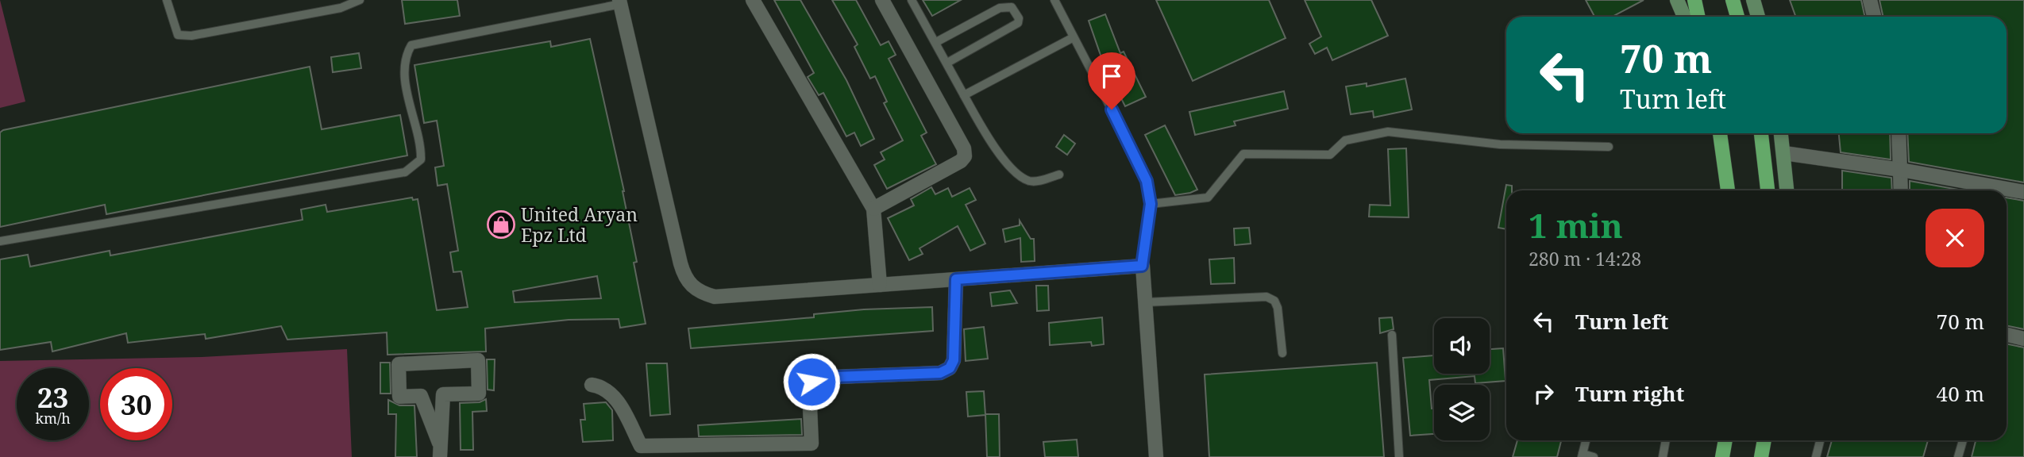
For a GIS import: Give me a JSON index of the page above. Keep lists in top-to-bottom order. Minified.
{"places":{"shop":["United Aryan Epz Ltd"]},"page":{"turn":["70 m","Turn left"],"heading":["1 min","280 m · 14:28"],"list":[{"name":"Turn left","value":"70 m"},{"name":"Turn right","value":"40 m"}],"speed":"23 km/h","limit":"30"}}
